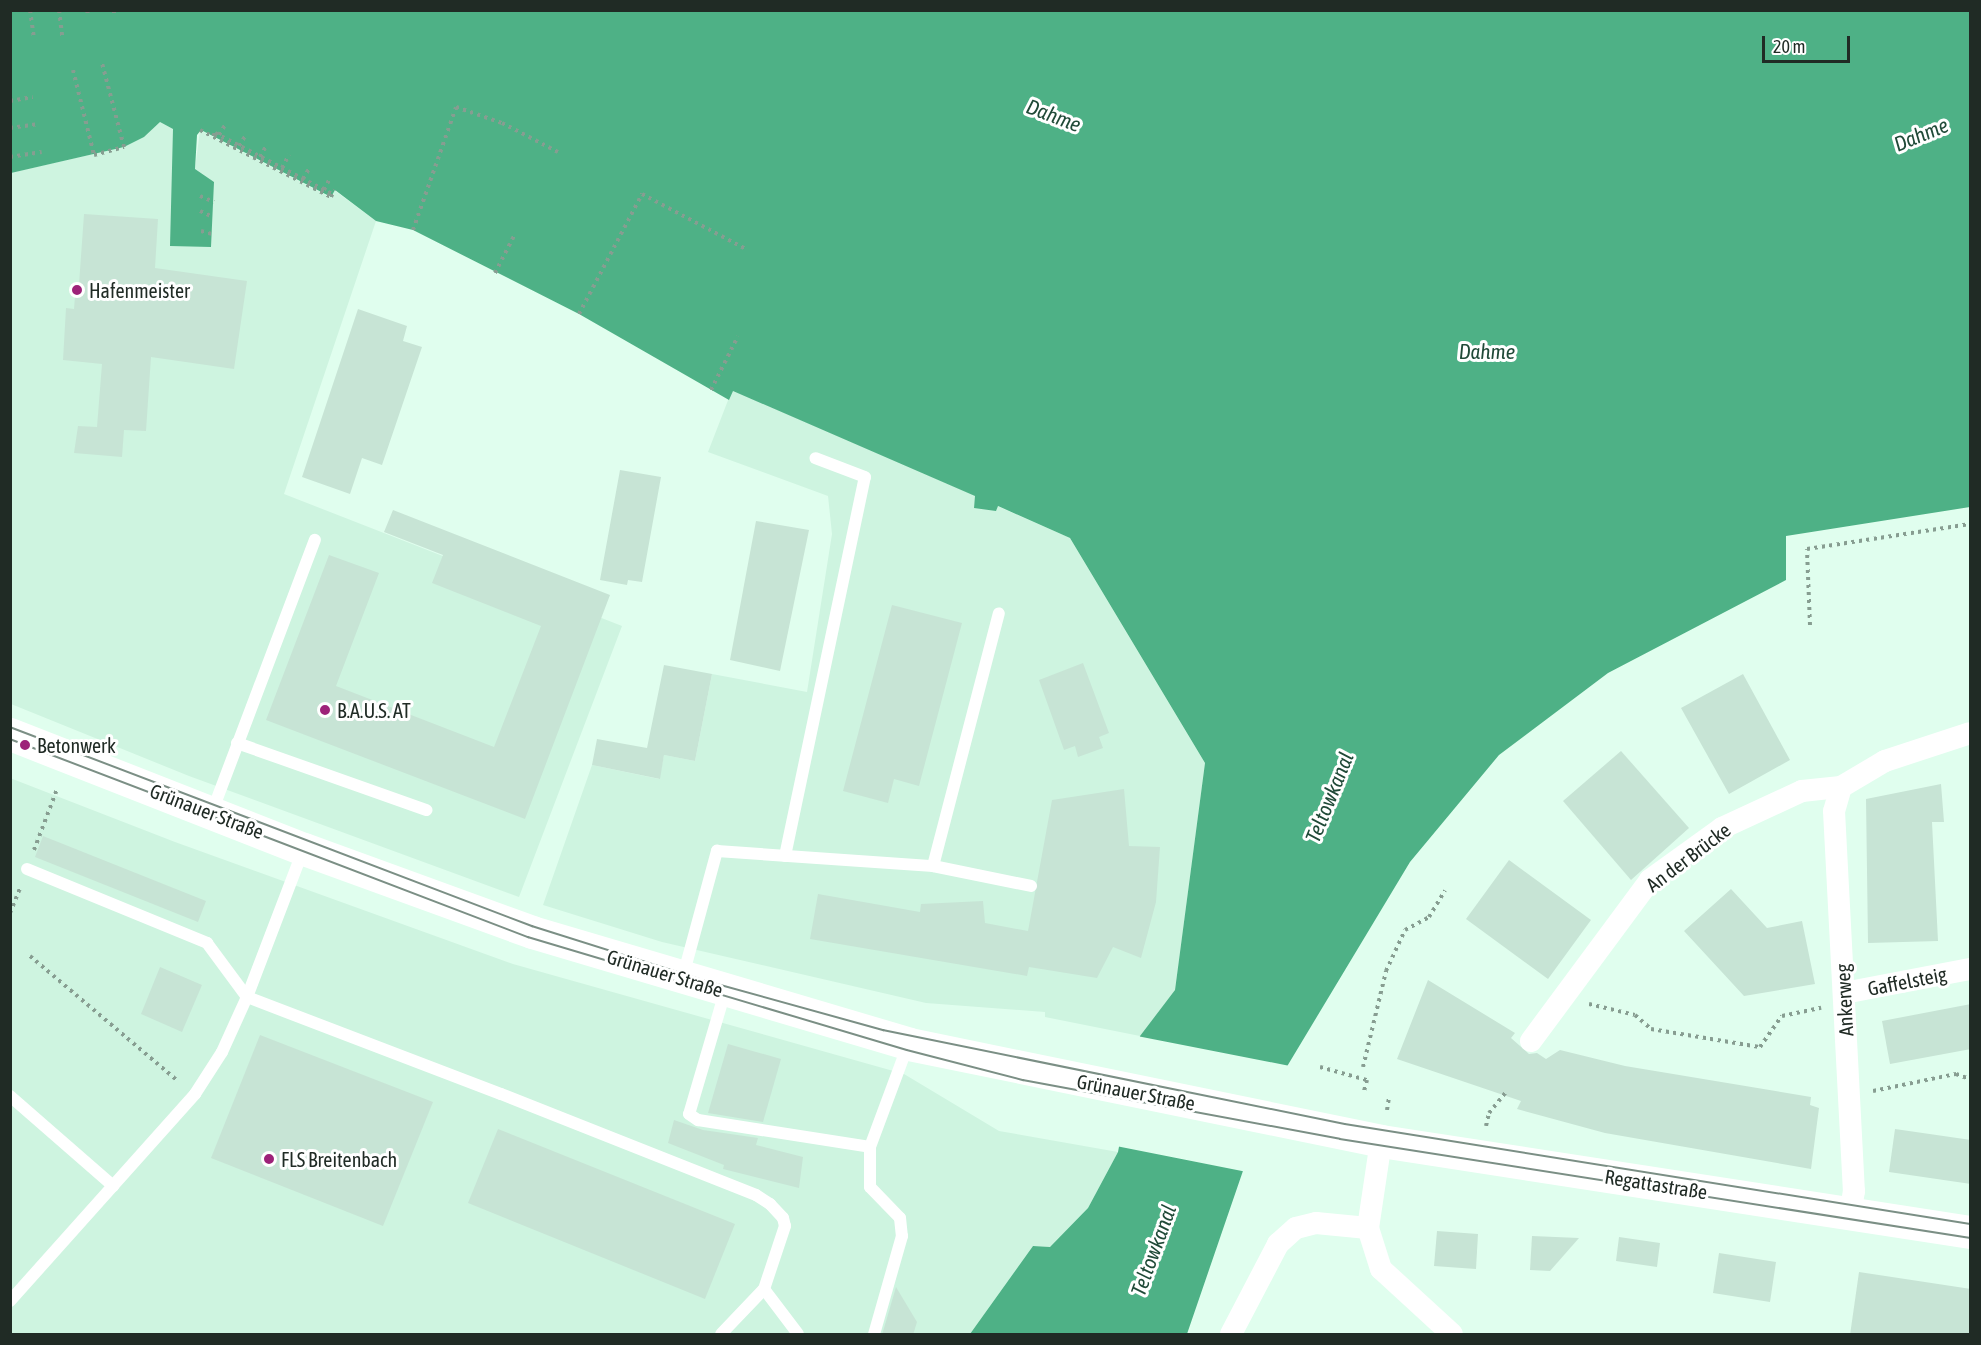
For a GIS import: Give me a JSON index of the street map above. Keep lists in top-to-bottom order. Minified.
{"streets":{"main road":["Grünauer Straße","Regattastraße"],"street":["An der Brücke","Gaffelsteig","Ankerweg"]},"crossings":[["Grünauer Straße","Regattastraße"],["An der Brücke","Ankerweg"],["Gaffelsteig","Ankerweg"],["Ankerweg","Regattastraße"]],"water":["Dahme","Teltowkanal"],"places":["Hafenmeister","B.A.U.S. AT","Betonwerk","FLS Breitenbach"],"scale_bar":"20 m"}
